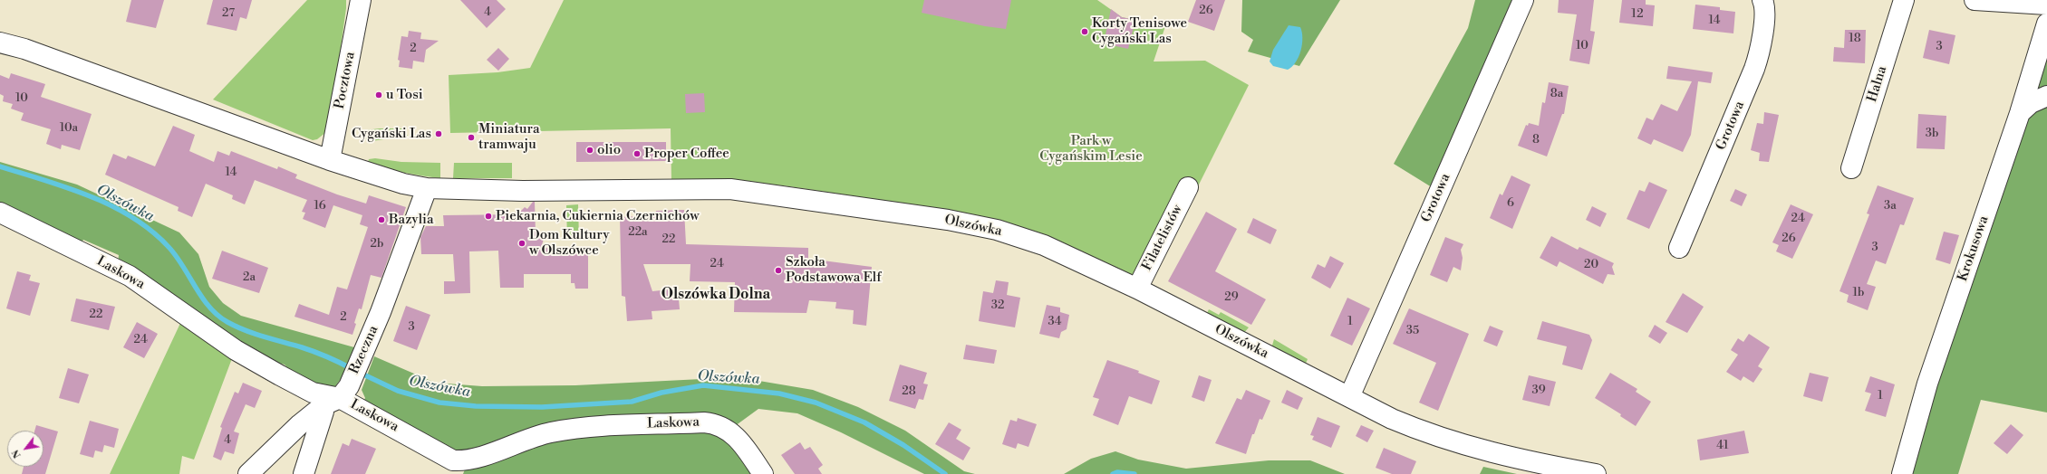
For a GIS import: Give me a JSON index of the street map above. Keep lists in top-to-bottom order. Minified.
{"streets":{"street":["Pocztowa","Halna","Grotowa","Olszówka","Filatelistów","Krokusowa","Laskowa","Rzeczna"]},"crossings":[["Pocztowa","Olszówka"],["Grotowa","Olszówka"],["Olszówka","Filatelistów"],["Olszówka","Rzeczna"],["Laskowa","Rzeczna"]],"districts":["Olszówka Dolna"],"water":["Olszówka"],"parks":["Park w Cygańskim Lesie"],"places":["Korty Tenisowe Cygański Las","u Tosi","Cygański Las","Miniatura tramwaju","olio","Proper Coffee","Piekarnia, Cukiernia Czernichów","Bazylia","Dom Kultury w Olszówce","Szkoła Podstawowa Elf"],"house_numbers":["26","4","27","12","14","18","10","3","2","8a","10","10a","3b","8","14","6","16","3a","24","22a","26","22","2b","3","24","20","2a","1b","29","32","22","2","34","1","3","35","24","39","28","1","4","41"],"north":"bottom left"}
